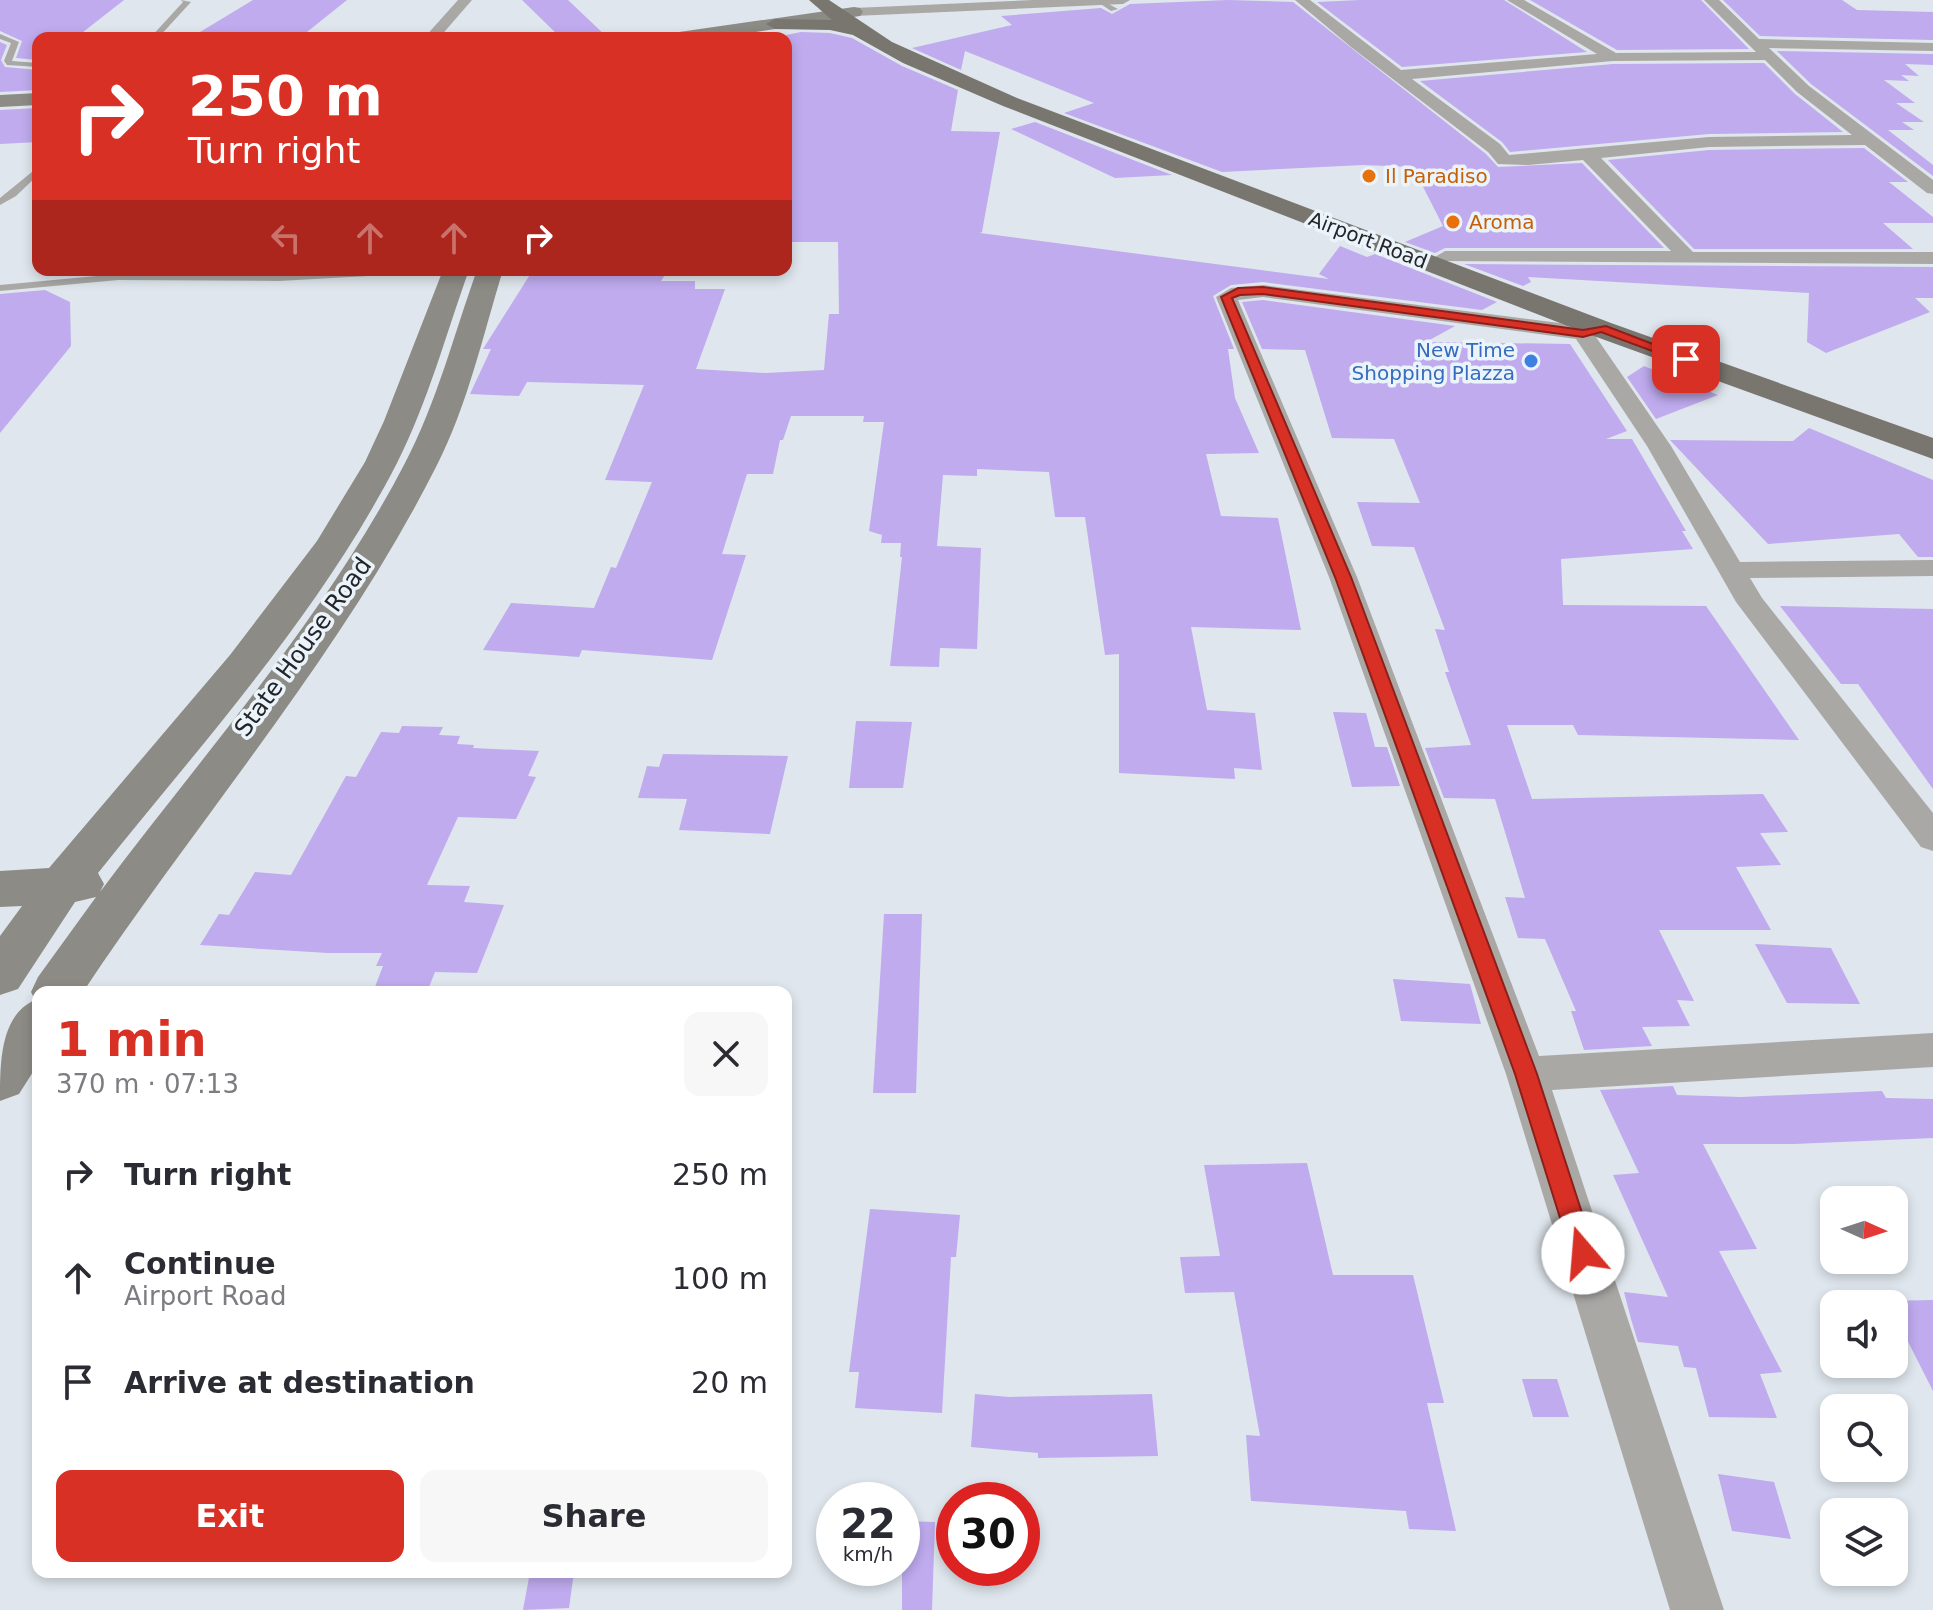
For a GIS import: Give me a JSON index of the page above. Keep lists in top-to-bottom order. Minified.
{"streets":{"main road":["Airport Road","State House Road"]},"places":["Il Paradiso","Aroma","New Time Shopping Plazza"],"north":"right","page":{"turn":["250 m","Turn right"],"heading":["1 min","370 m · 07:13"],"list":[{"name":"Turn right","value":"250 m"},{"name":"Continue","note":"Airport Road","value":"100 m"},{"name":"Arrive at destination","value":"20 m"}],"buttons":["Exit","Share"],"speed":"22 km/h","limit":"30"}}
